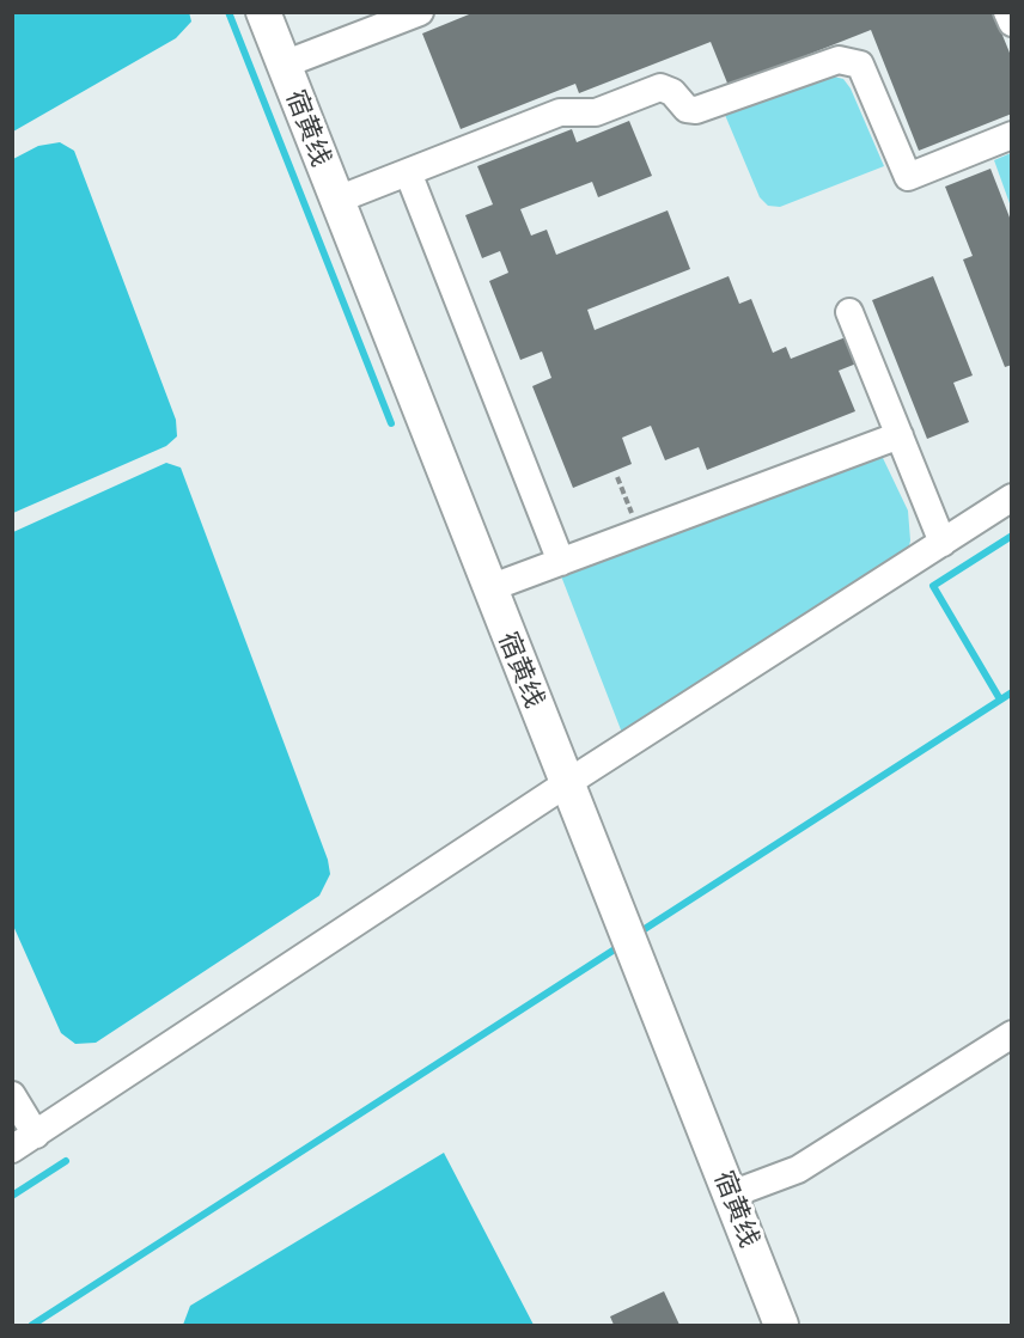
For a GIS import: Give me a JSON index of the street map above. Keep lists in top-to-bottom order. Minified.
{"streets":{"main road":["宿黄线"]}}
